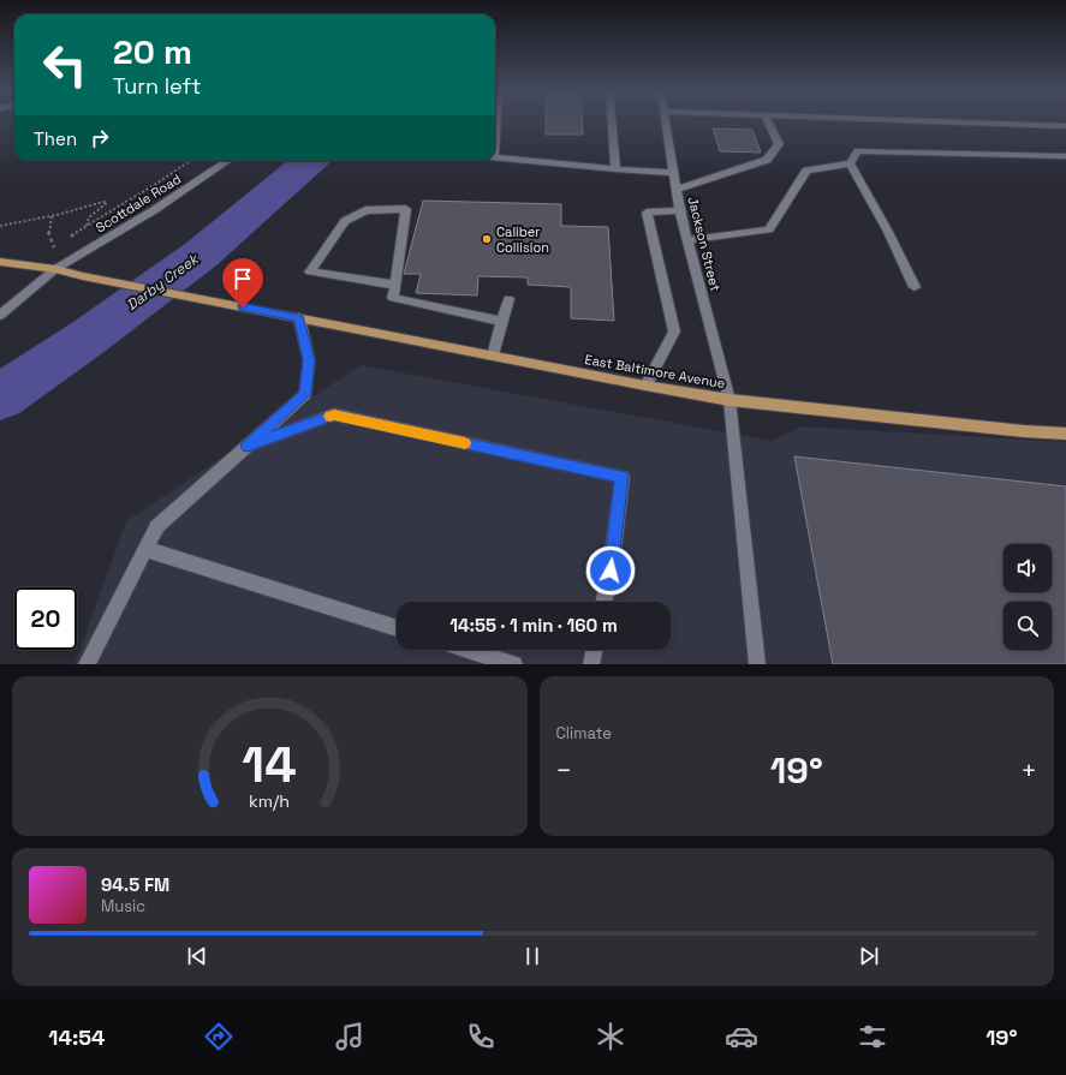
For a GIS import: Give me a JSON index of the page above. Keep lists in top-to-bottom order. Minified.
{"streets":{"main road":["East Baltimore Avenue"],"street":["Scottdale Road","Jackson Street"]},"crossings":[["Scottdale Road","East Baltimore Avenue"],["Jackson Street","East Baltimore Avenue"]],"water":["Darby Creek"],"places":["Caliber Collision"],"page":{"turn":["20 m","Turn left"],"then":"Then","limit":"20","trip":"14:55 · 1 min · 160 m","tile":"Climate","heat":["−","19°","+"],"song":["94.5 FM","Music"],"tabs":["14:54","19°"],"gauge":["14","km/h"]}}
